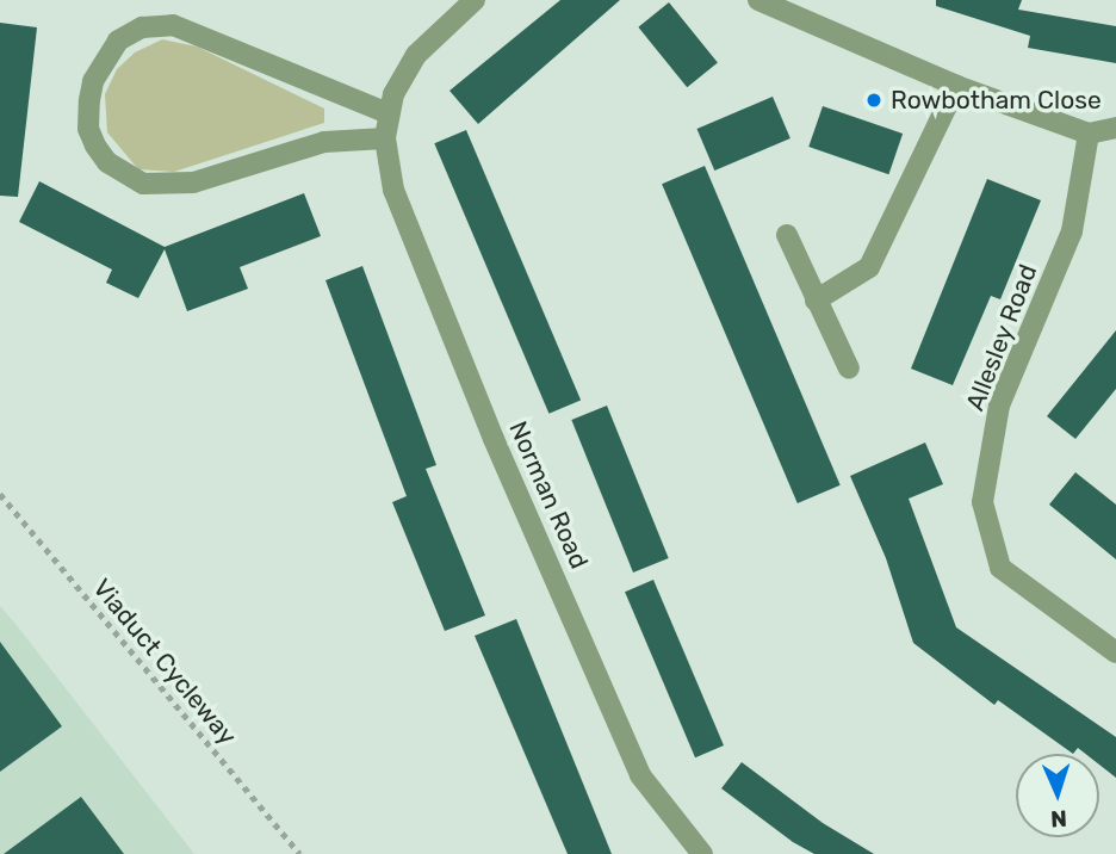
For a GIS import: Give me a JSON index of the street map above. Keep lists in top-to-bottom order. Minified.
{"streets":{"street":["Allesley Road","Norman Road"],"path":["Viaduct Cycleway"]},"places":["Rowbotham Close"],"north":"bottom"}
